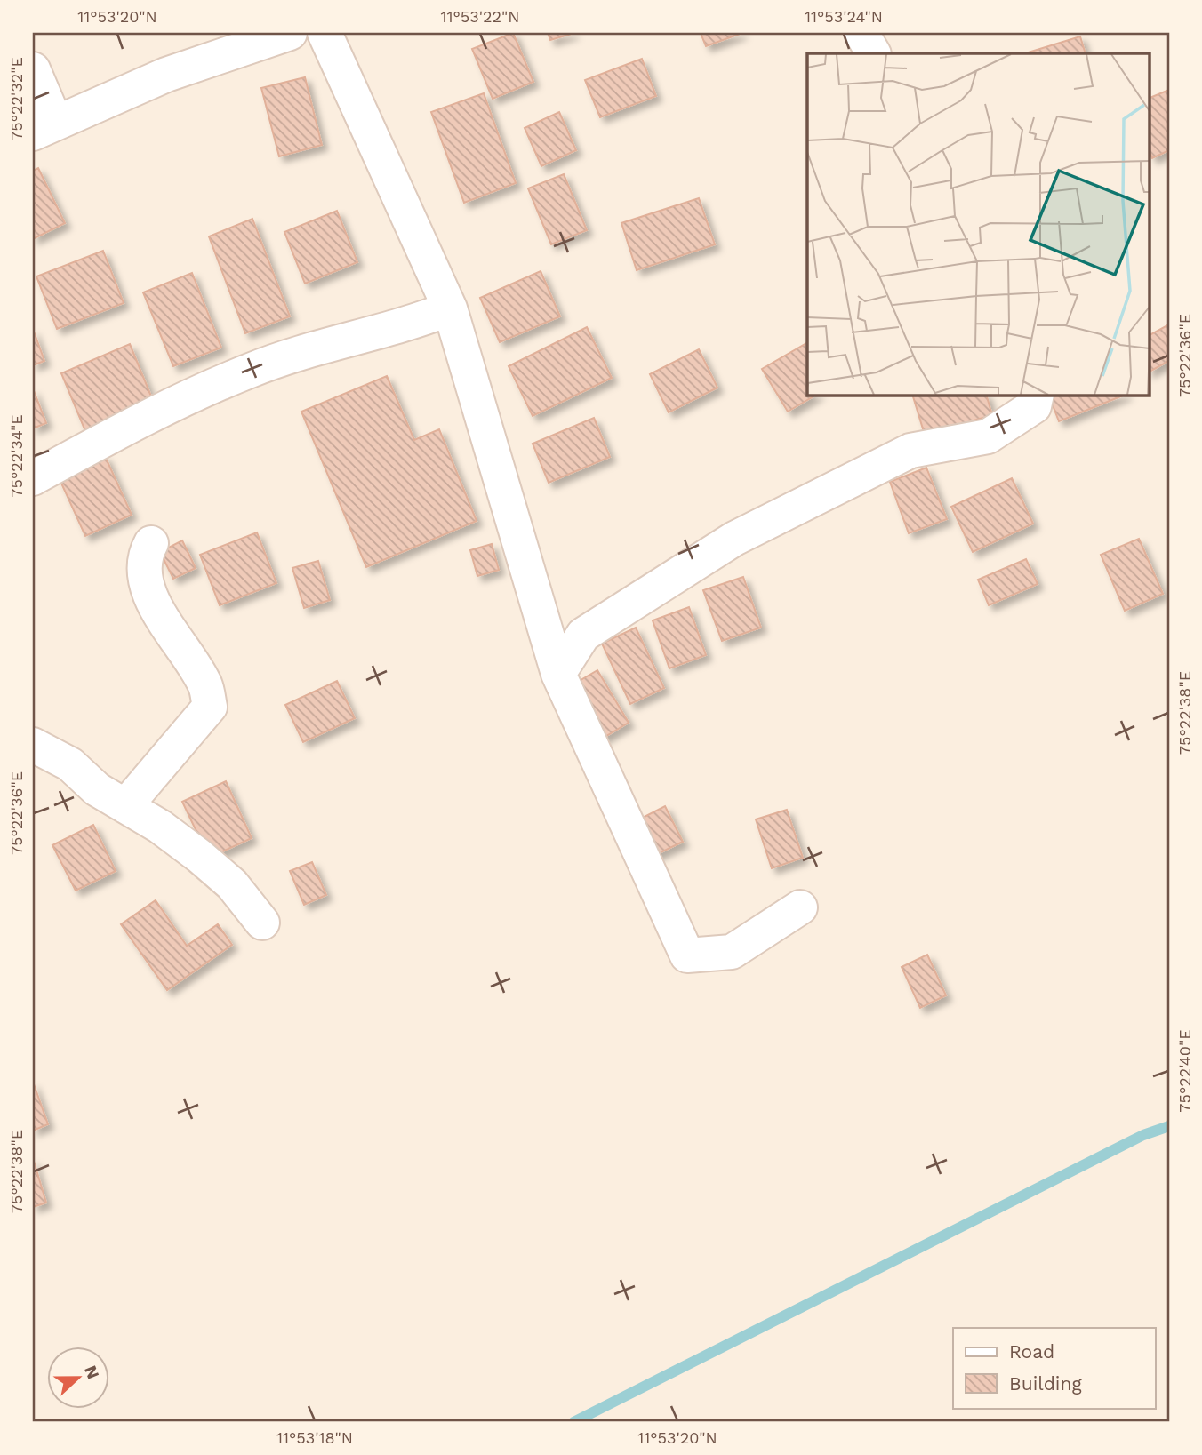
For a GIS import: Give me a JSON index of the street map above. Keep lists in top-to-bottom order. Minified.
{"legend":["Road","Building"],"north":"right","coordinates":["11°53'20\"N","11°53'22\"N","11°53'24\"N","75°22'32\"E","75°22'36\"E","75°22'34\"E","75°22'38\"E","75°22'40\"E","11°53'18\"N"]}
